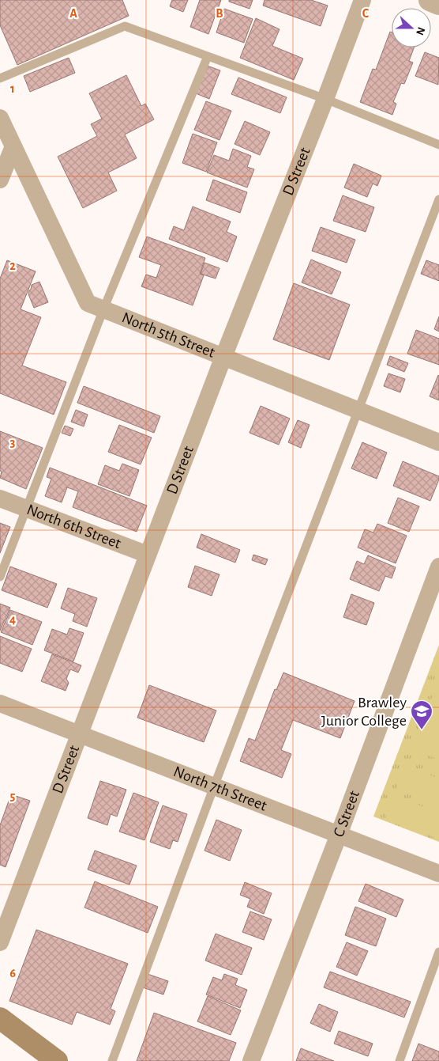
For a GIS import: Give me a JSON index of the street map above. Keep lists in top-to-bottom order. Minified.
{"streets":{"street":["D Street","North 5th Street","North 6th Street","North 7th Street","C Street"]},"crossings":[["D Street","North 5th Street"],["D Street","North 6th Street"],["D Street","North 7th Street"],["North 7th Street","C Street"]],"places":{"school or university":["Brawley Junior College"]},"north":"right","grid":{"columns":["A","B","C"],"rows":["1","2","3","4","5","6"]}}
